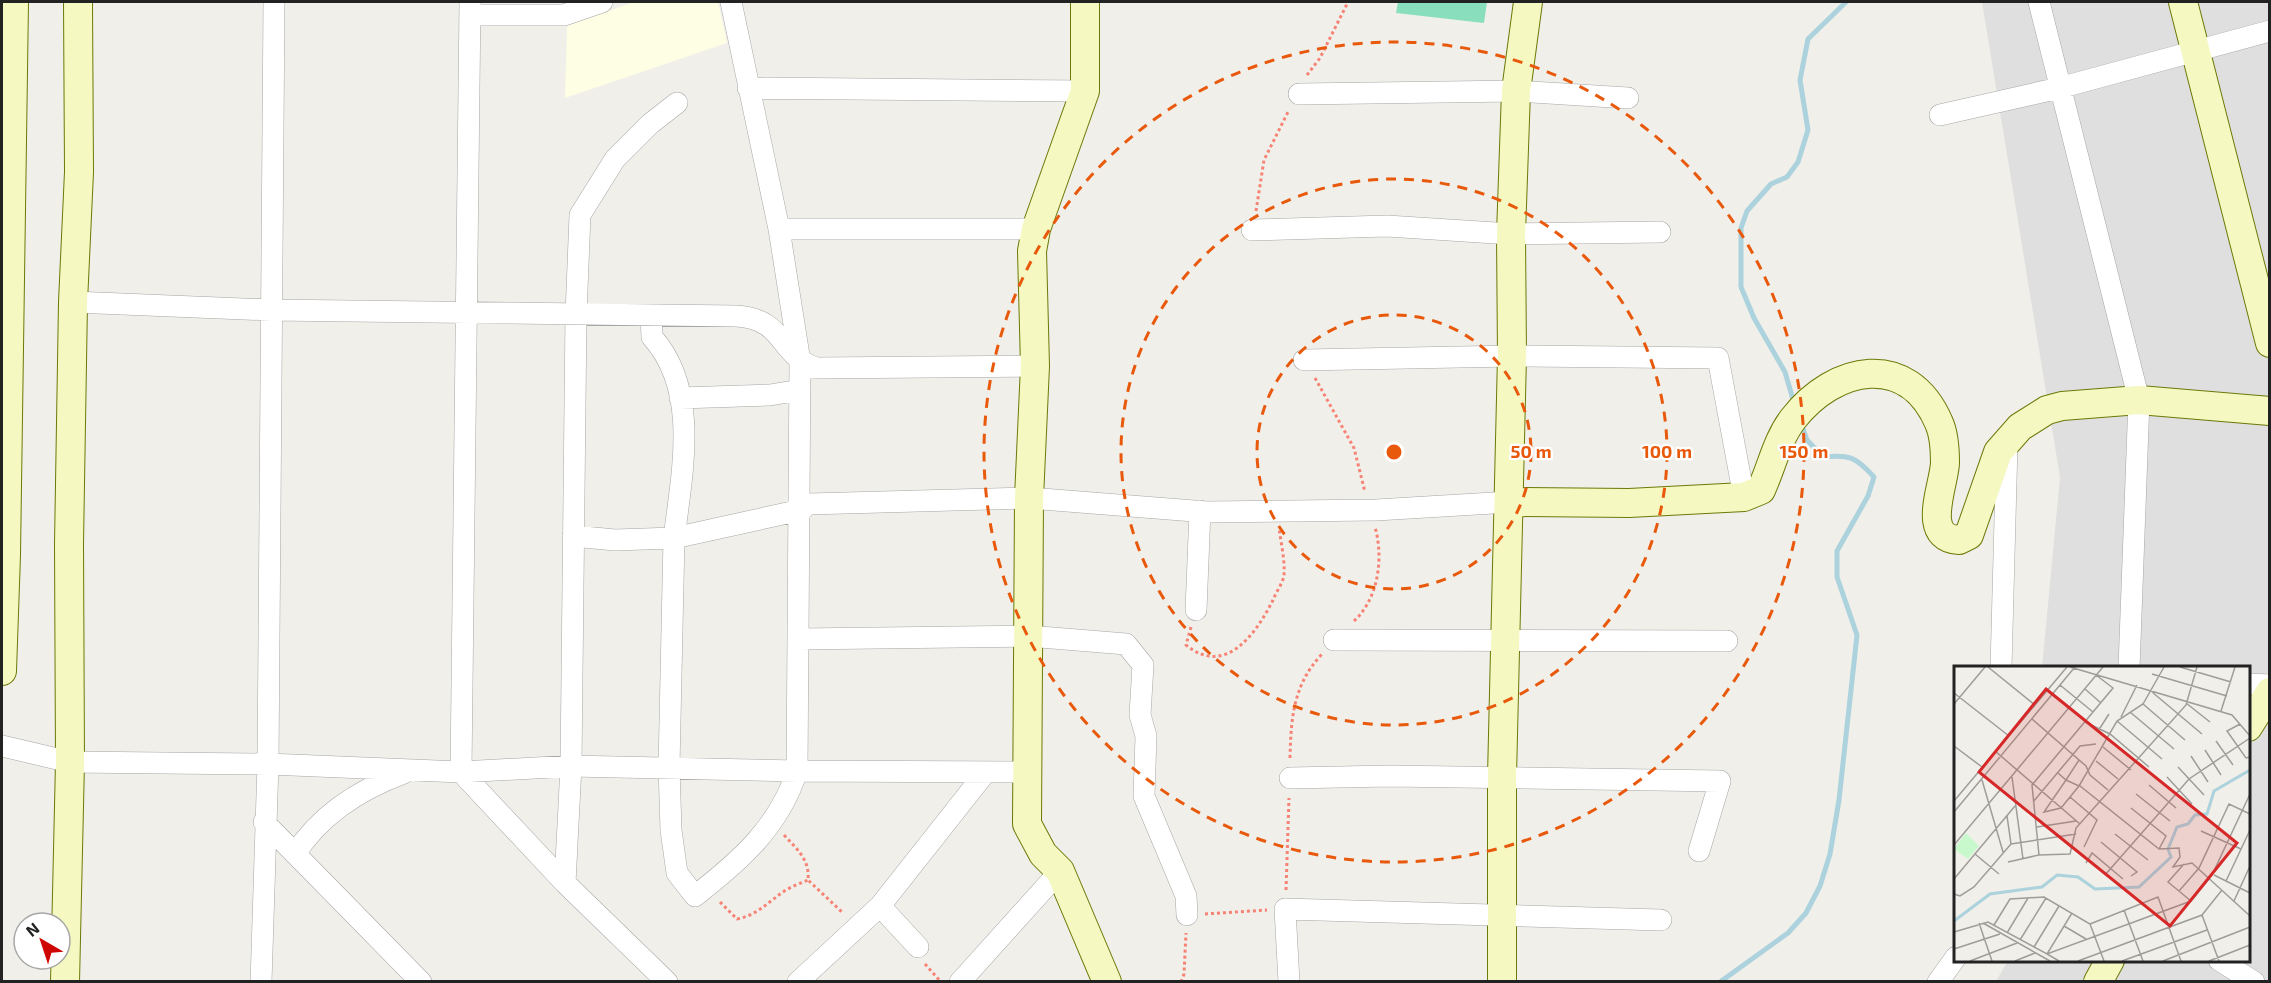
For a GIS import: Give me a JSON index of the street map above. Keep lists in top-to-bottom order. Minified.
{"north":"top left","rings":["50 m","100 m","150 m"]}
